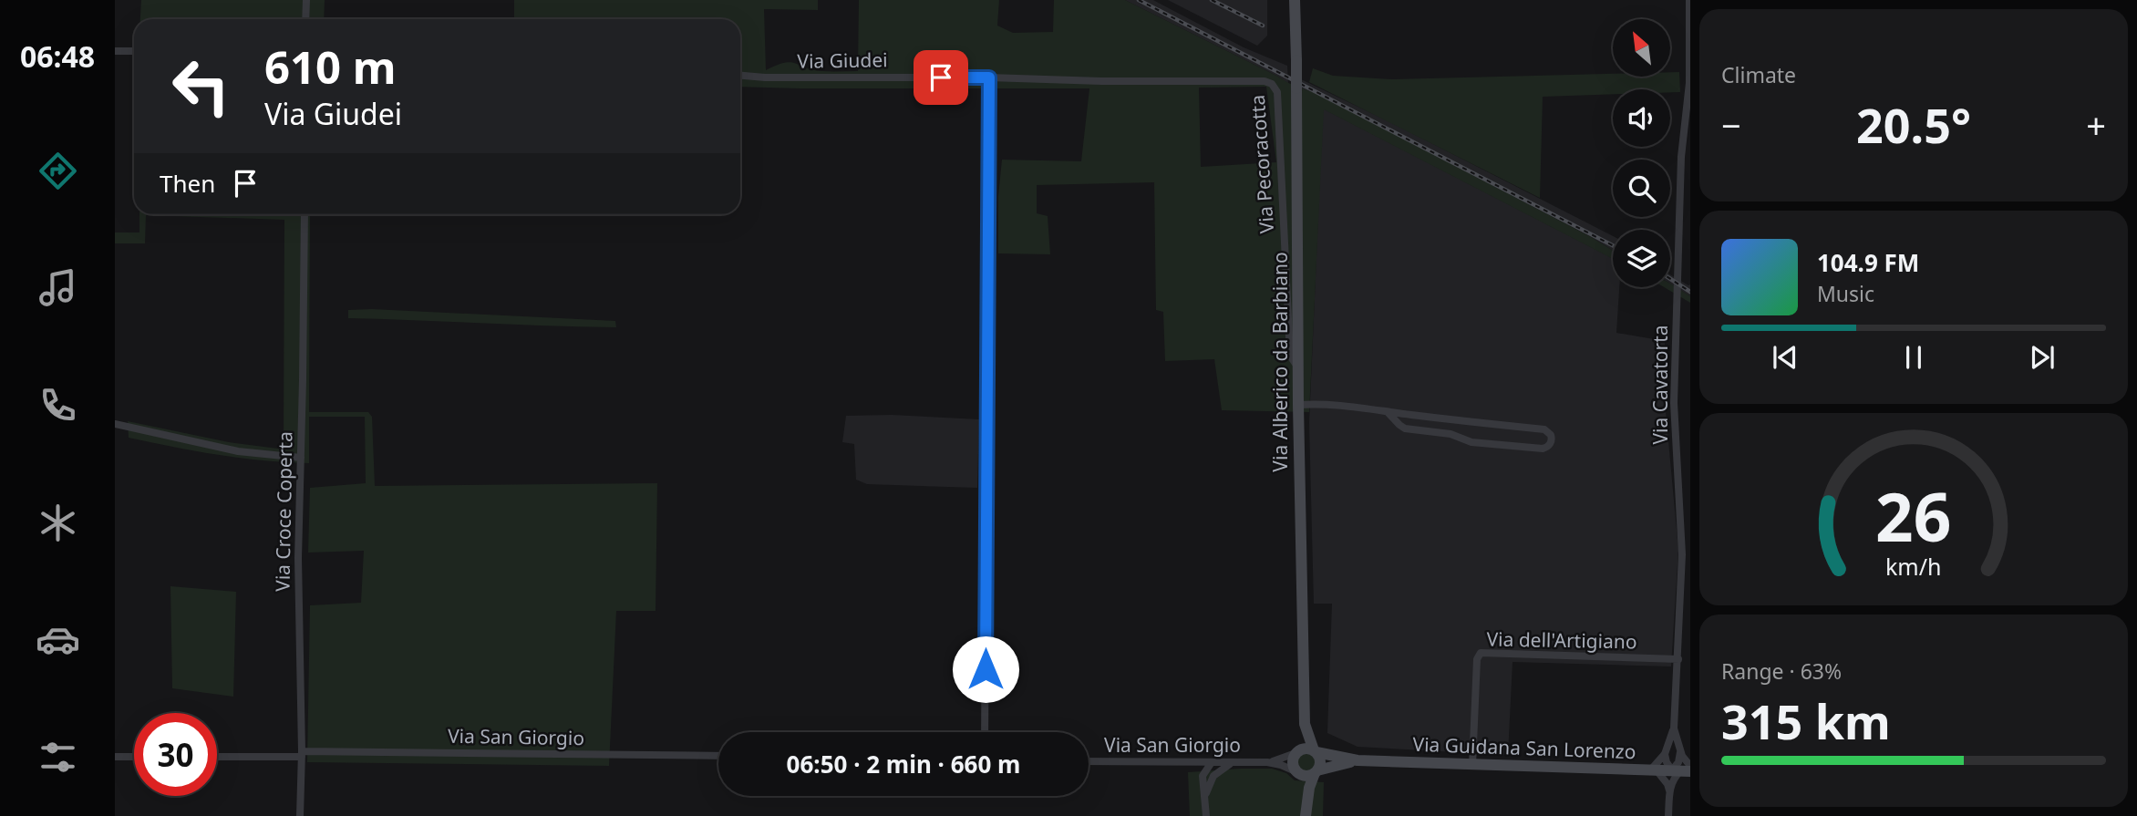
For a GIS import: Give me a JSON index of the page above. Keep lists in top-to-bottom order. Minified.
{"streets":{"main road":["Via Alberico da Barbiano","Via Guidana San Lorenzo"],"street":["Via Giudei","Via Pecoracotta","Via Cavatorta","Via Croce Coperta","Via dell'Artigiano","Via San Giorgio"]},"crossings":[["Via Giudei","Via Pecoracotta"],["Via Pecoracotta","Via Alberico da Barbiano"],["Via Alberico da Barbiano","Via San Giorgio"],["Via Cavatorta","Via dell'Artigiano"],["Via Cavatorta","Via Guidana San Lorenzo"],["Via Croce Coperta","Via San Giorgio"],["Via dell'Artigiano","Via Guidana San Lorenzo"]],"north":"top left","page":{"tabs":"06:48","tile":["Climate",["Range · 63%","315 km"]],"turn":["610 m","Via Giudei"],"heat":["−","20.5°","+"],"then":"Then","song":["104.9 FM","Music"],"limit":"30","trip":"06:50 · 2 min · 660 m","gauge":["26","km/h"]}}
